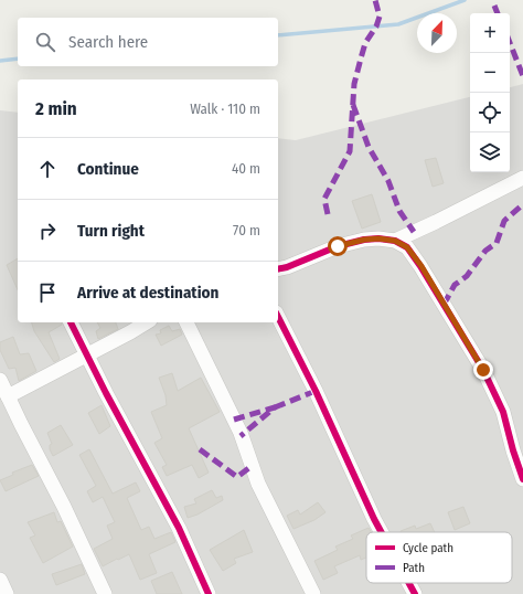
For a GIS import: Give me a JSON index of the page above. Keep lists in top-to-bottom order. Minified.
{"legend":["Cycle path","Path"],"north":"top right","page":{"map_buttons":["+","−"],"search":"Search here","heading":["2 min","Walk · 110 m"],"list":[["Continue","40 m"],["Turn right","70 m"],"Arrive at destination"]}}
